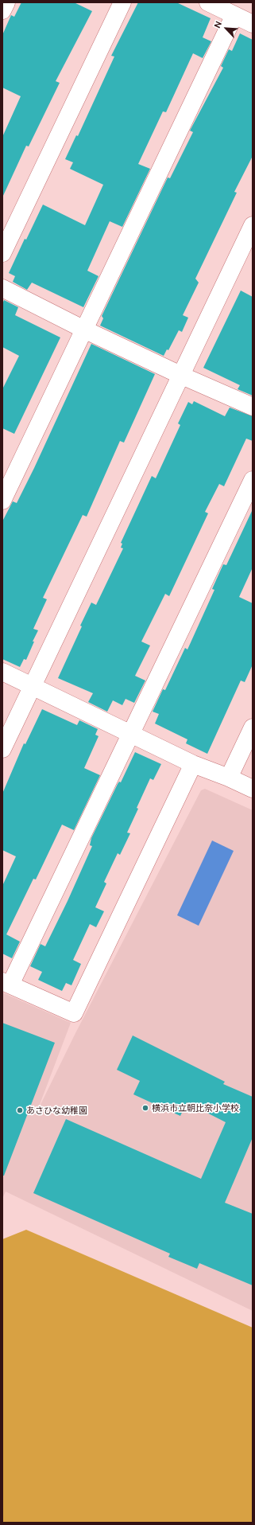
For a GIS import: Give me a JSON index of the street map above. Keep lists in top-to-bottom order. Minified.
{"places":["横浜市立朝比奈小学校","あさひな幼稚園"],"north":"top left"}
